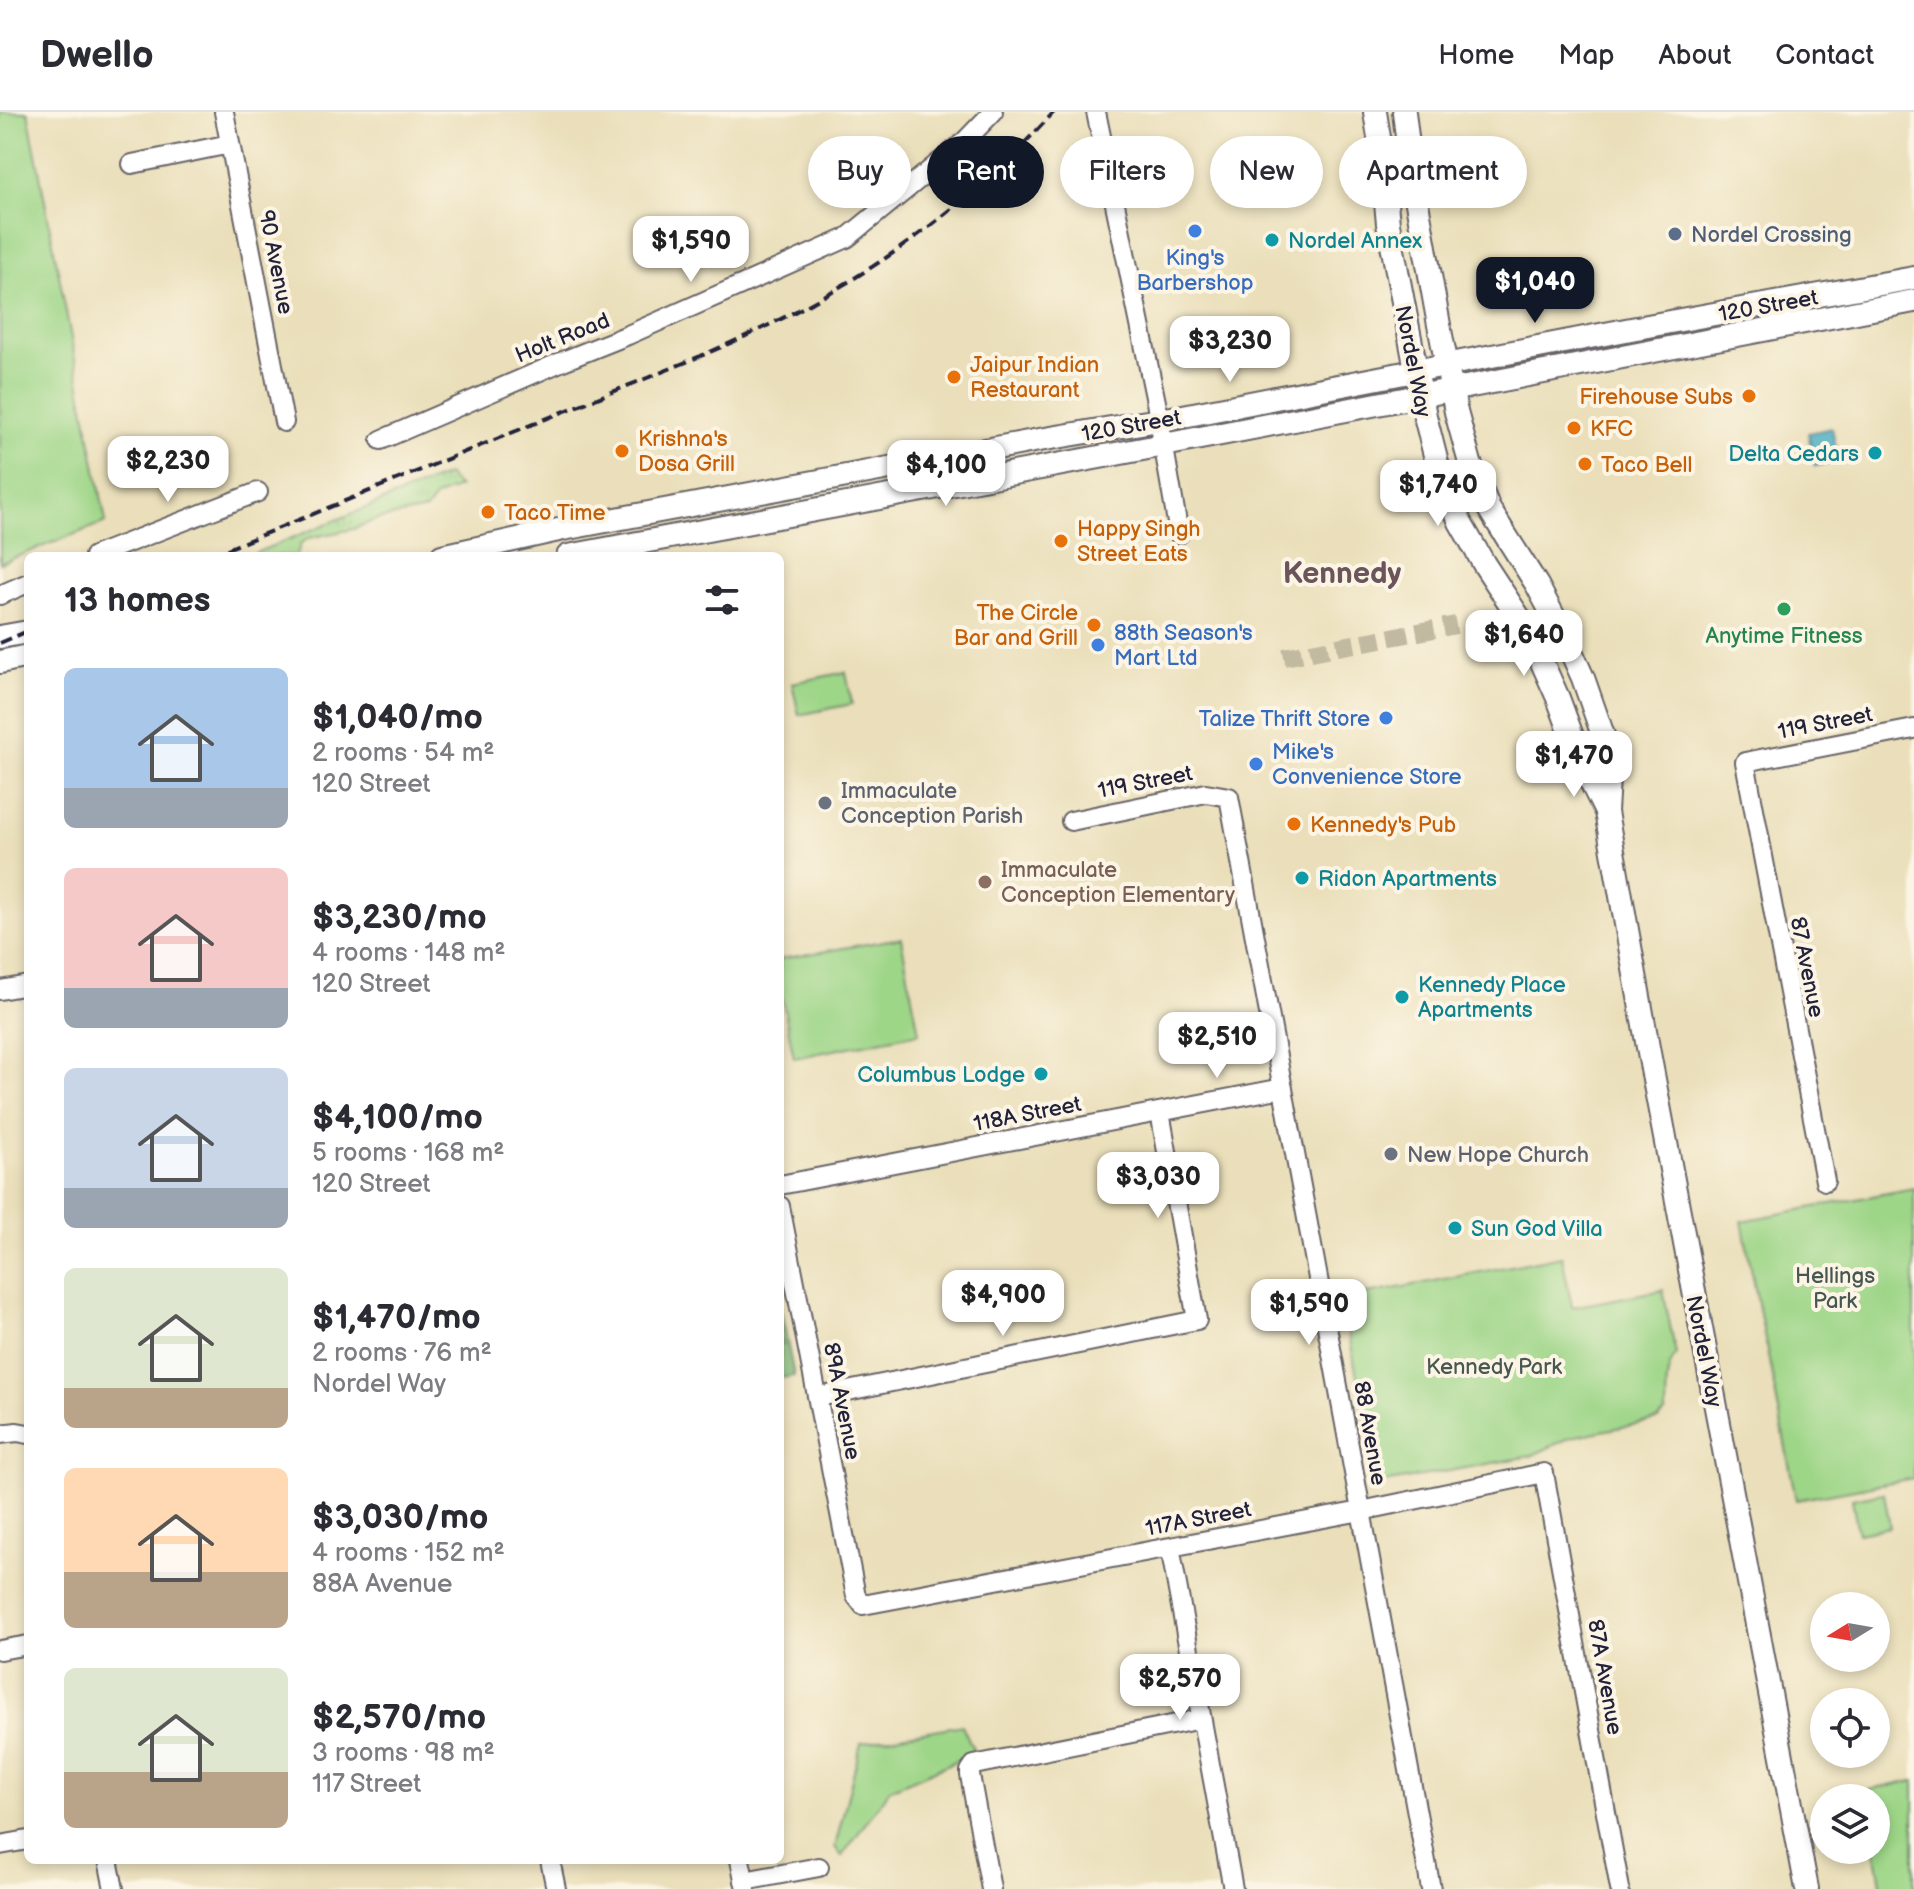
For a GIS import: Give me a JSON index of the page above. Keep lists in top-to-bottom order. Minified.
{"streets":{"main road":["120 Street","Nordel Way"],"street":["90 Avenue","Holt Road","119 Street","87 Avenue","118A Street","89A Avenue","88 Avenue","117A Street","87A Avenue"]},"crossings":[["120 Street","Nordel Way"],["119 Street","87 Avenue"],["119 Street","88 Avenue"],["118A Street","88 Avenue"],["89A Avenue","117A Street"],["88 Avenue","117A Street"],["117A Street","87A Avenue"]],"districts":["Kennedy"],"parks":["Hellings Park","Kennedy Park"],"places":["King's Barbershop","Nordel Crossing","Nordel Annex","Jaipur Indian Restaurant","Firehouse Subs","KFC","Krishna's Dosa Grill","Delta Cedars","Taco Bell","Taco Time","Happy Singh Street Eats","Anytime Fitness","The Circle Bar and Grill","88th Season's Mart Ltd","Talize Thrift Store","Mike's Convenience Store","Immaculate Conception Parish","Kennedy's Pub","Ridon Apartments","Immaculate Conception Elementary","Kennedy Place Apartments","Columbus Lodge","New Hope Church","Sun God Villa"],"north":"left","page":{"header":"Dwello","nav":["Home","Map","About","Contact"],"chip":["Buy","Rent","Filters","New","Apartment"],"price":["$1,590","$1,040","$3,230","$2,230","$4,100","$1,740","$1,640","$1,470","$2,510","$3,030","$4,900","$1,590","$2,570"],"heading":"13 homes","list":[{"name":"$1,040/mo","note":"2 rooms · 54 m² · 120 Street"},{"name":"$3,230/mo","note":"4 rooms · 148 m² · 120 Street"},{"name":"$4,100/mo","note":"5 rooms · 168 m² · 120 Street"},{"name":"$1,470/mo","note":"2 rooms · 76 m² · Nordel Way"},{"name":"$3,030/mo","note":"4 rooms · 152 m² · 88A Avenue"},{"name":"$2,570/mo","note":"3 rooms · 98 m² · 117 Street"}]}}
